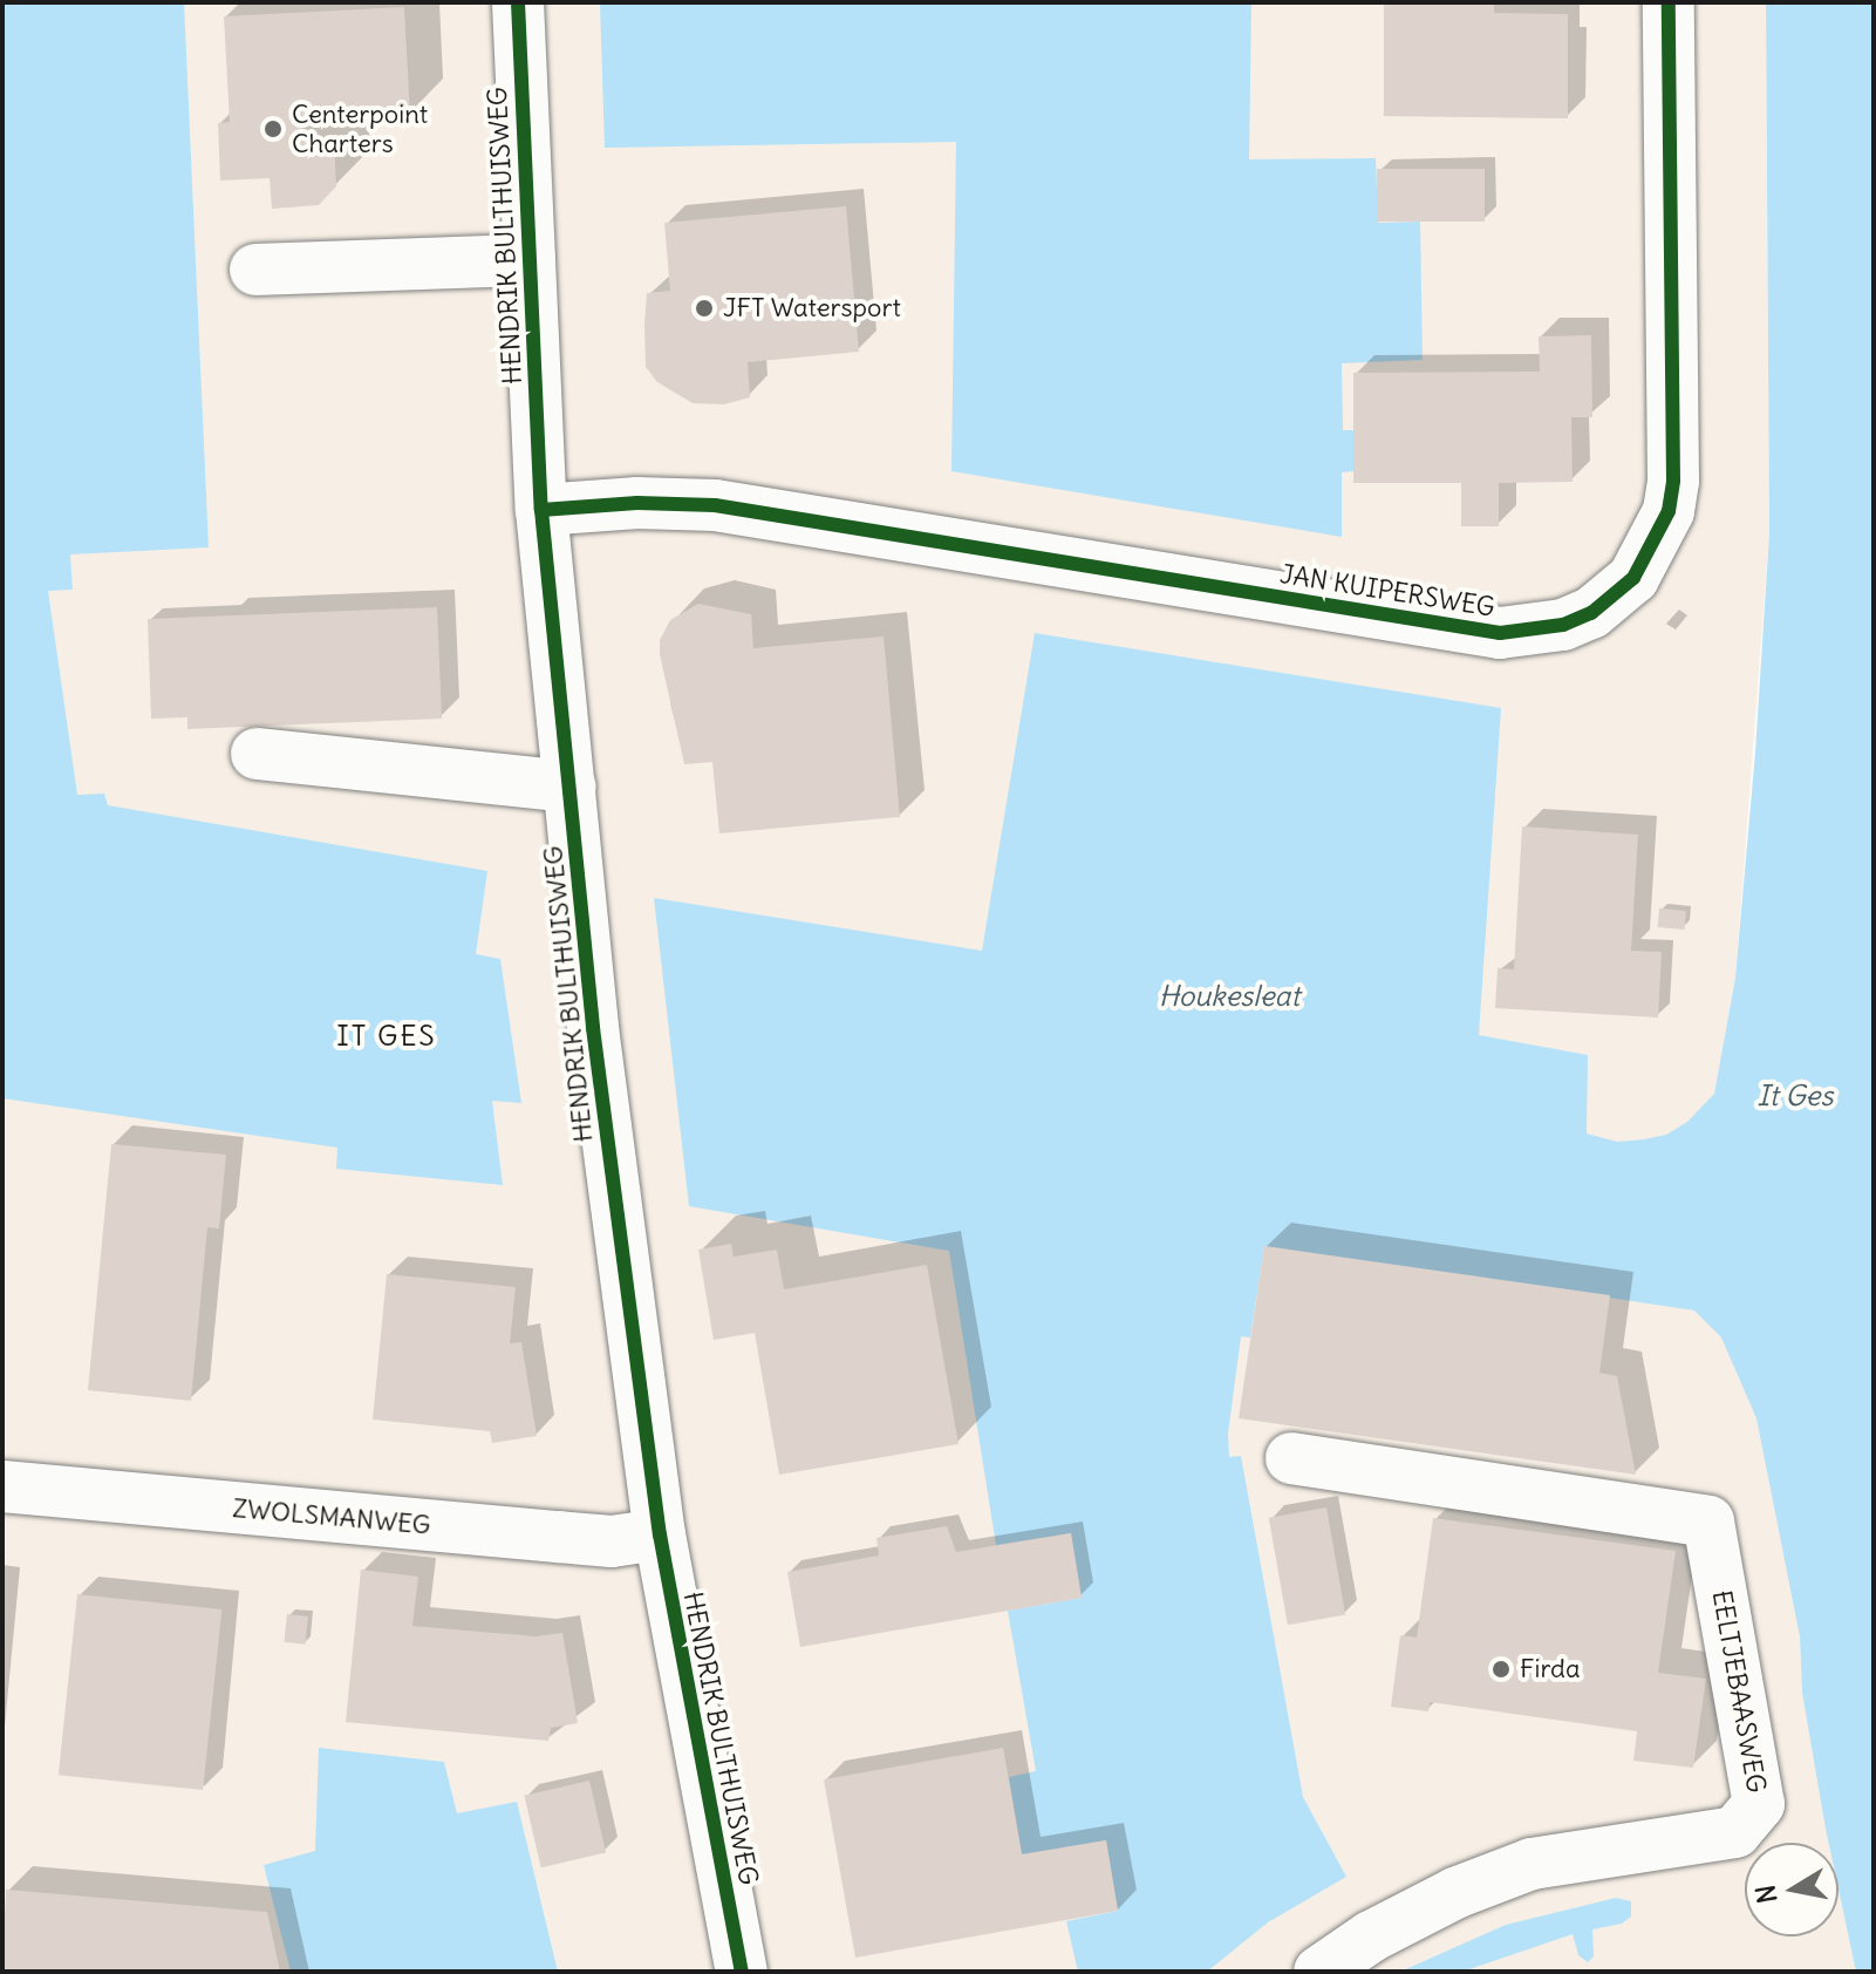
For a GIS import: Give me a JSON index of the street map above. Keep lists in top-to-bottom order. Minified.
{"streets":{"street":["HENDRIK BULTHUISWEG","JAN KUIPERSWEG","ZWOLSMANWEG","EELTJEBAASWEG"]},"crossings":[["HENDRIK BULTHUISWEG","JAN KUIPERSWEG"],["HENDRIK BULTHUISWEG","ZWOLSMANWEG"]],"districts":["IT GES"],"water":["Houkesleat","It Ges"],"places":["Centerpoint Charters","JFT Watersport","Firda"],"north":"left"}
